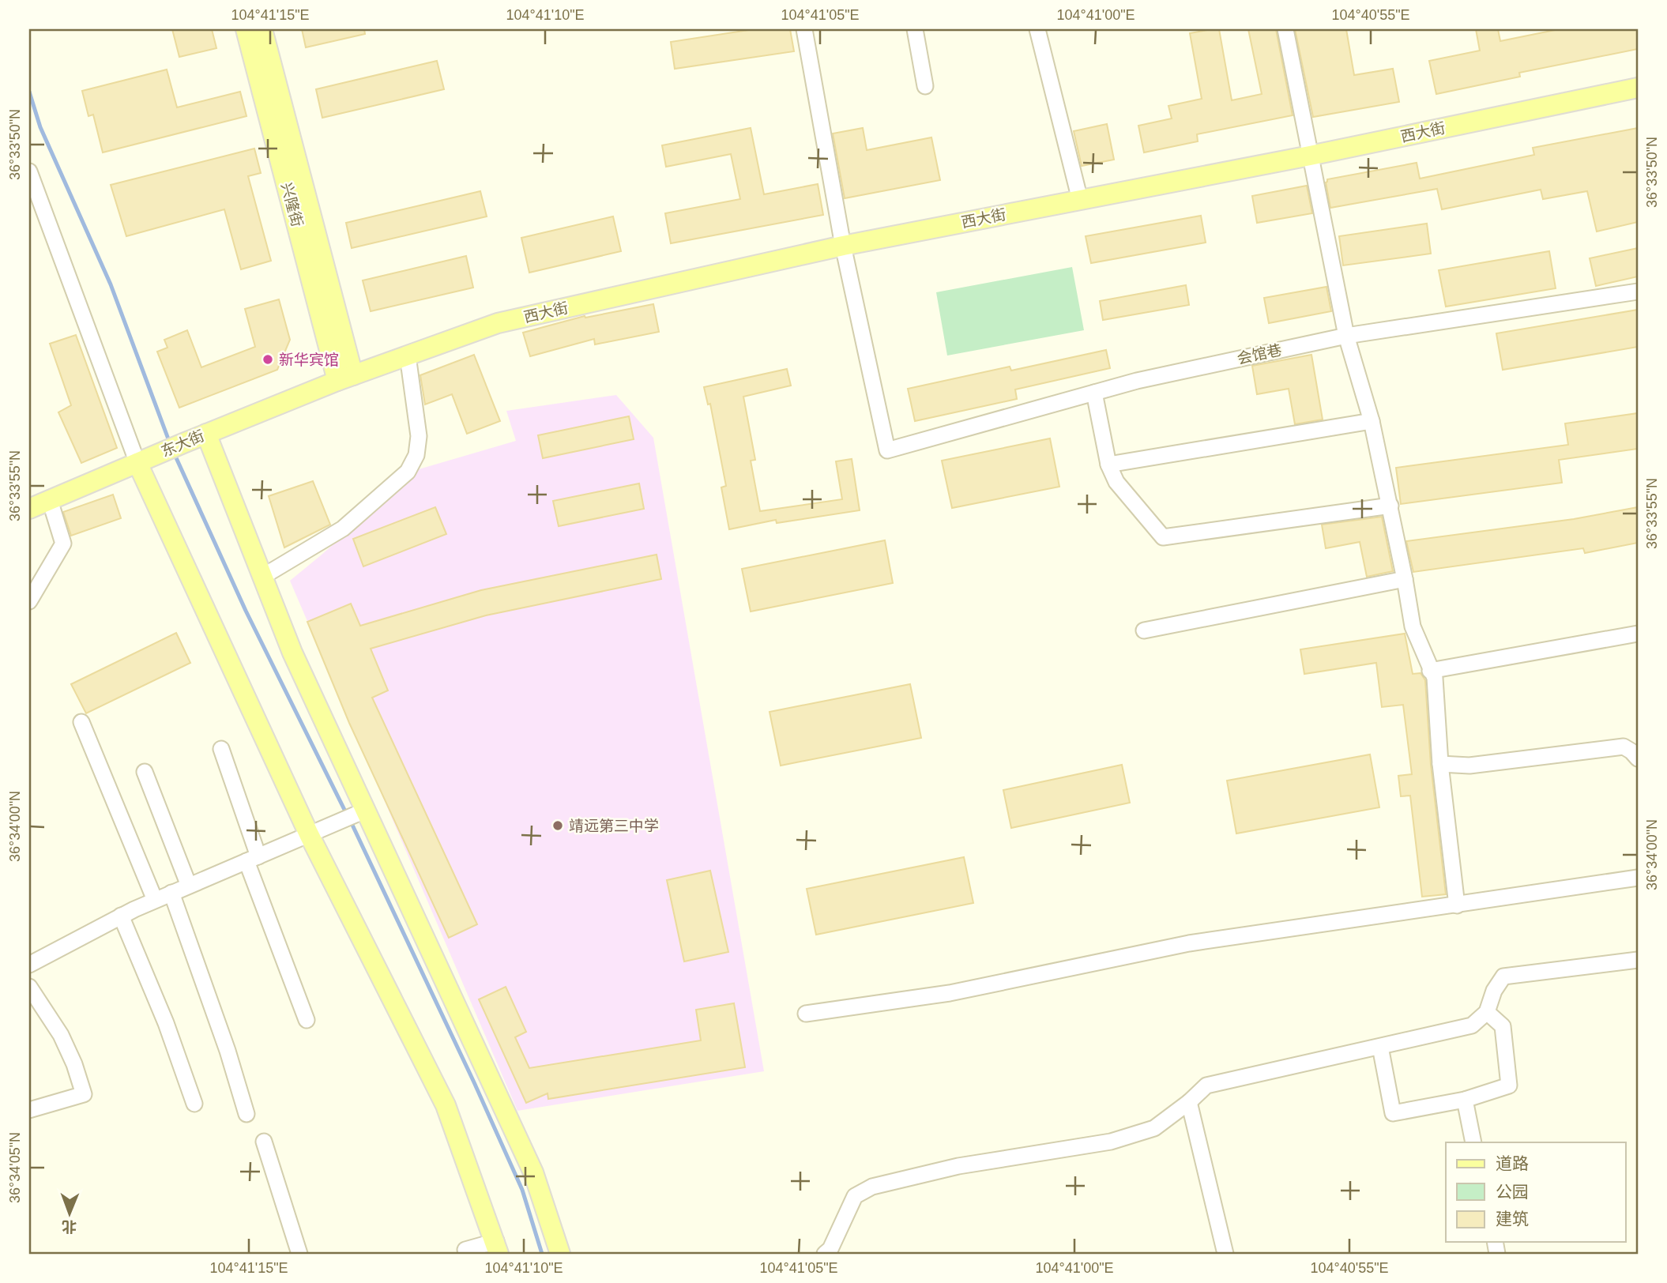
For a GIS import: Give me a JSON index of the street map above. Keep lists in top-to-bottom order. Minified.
{"streets":{"main road":["西大街","兴隆街","东大街"],"street":["会馆巷"]},"crossings":[["西大街","兴隆街"],["西大街","会馆巷"],["西大街","东大街"],["兴隆街","东大街"]],"places":["新华宾馆","靖远第三中学"],"legend":["道路","公园","建筑"],"north":"bottom","coordinates":["104°41'15\"E","104°41'10\"E","104°41'05\"E","104°41'00\"E","104°40'55\"E","36°33'50\"N","36°33'55\"N","36°34'00\"N","36°34'05\"N"]}
